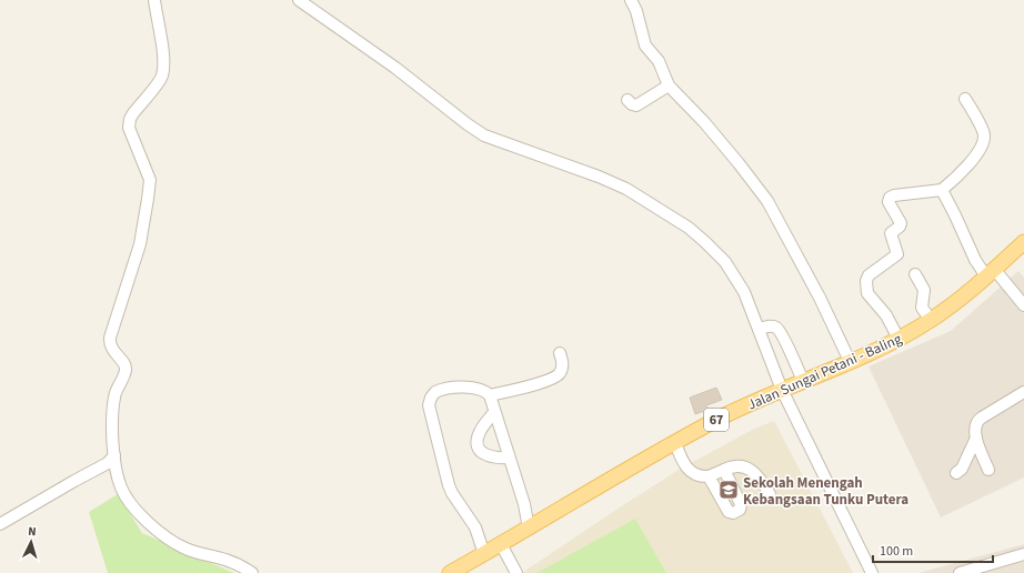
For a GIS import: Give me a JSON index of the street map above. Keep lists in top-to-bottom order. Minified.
{"streets":{"main road":["Jalan Sungai Petani - Baling","67"]},"places":{"school or university":["Sekolah Menengah Kebangsaan Tunku Putera"]},"scale_bar":"100 m","north":"top"}
